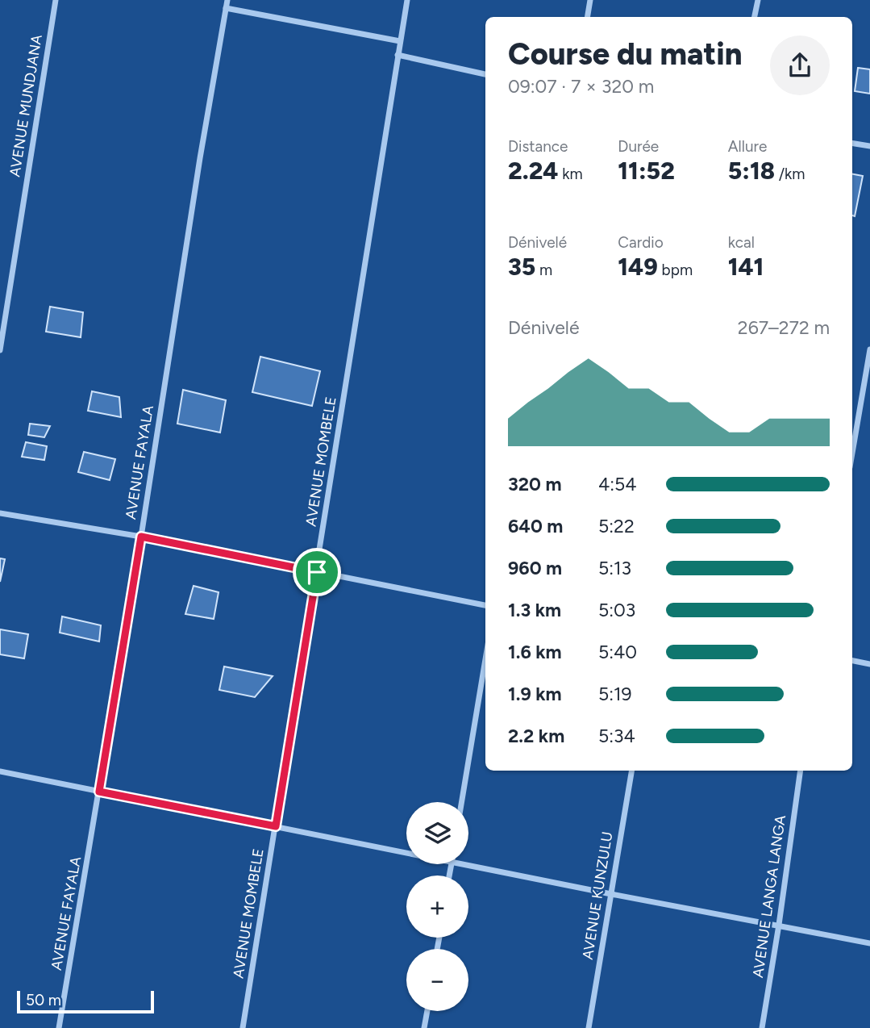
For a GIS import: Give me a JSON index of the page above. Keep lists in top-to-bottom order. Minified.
{"streets":{"street":["AVENUE MUNDJANA","AVENUE MOMBELE","AVENUE FAYALA","AVENUE KUNZULU","AVENUE LANGA LANGA"]},"scale_bar":"50 m","page":{"heading":["Course du matin","09:07 · 7 × 320 m"],"stats":[["Distance","2.24 km"],["Durée","11:52"],["Allure","5:18 /km"],["Dénivelé","35 m"],["Cardio","149 bpm"],["kcal","141"]],"chart":["Dénivelé","267–272 m"],"list":[{"name":"320 m","note":"4:54"},{"name":"640 m","note":"5:22"},{"name":"960 m","note":"5:13"},{"name":"1.3 km","note":"5:03"},{"name":"1.6 km","note":"5:40"},{"name":"1.9 km","note":"5:19"},{"name":"2.2 km","note":"5:34"}],"map_buttons":["+","−"],"scale":"50 m"}}
